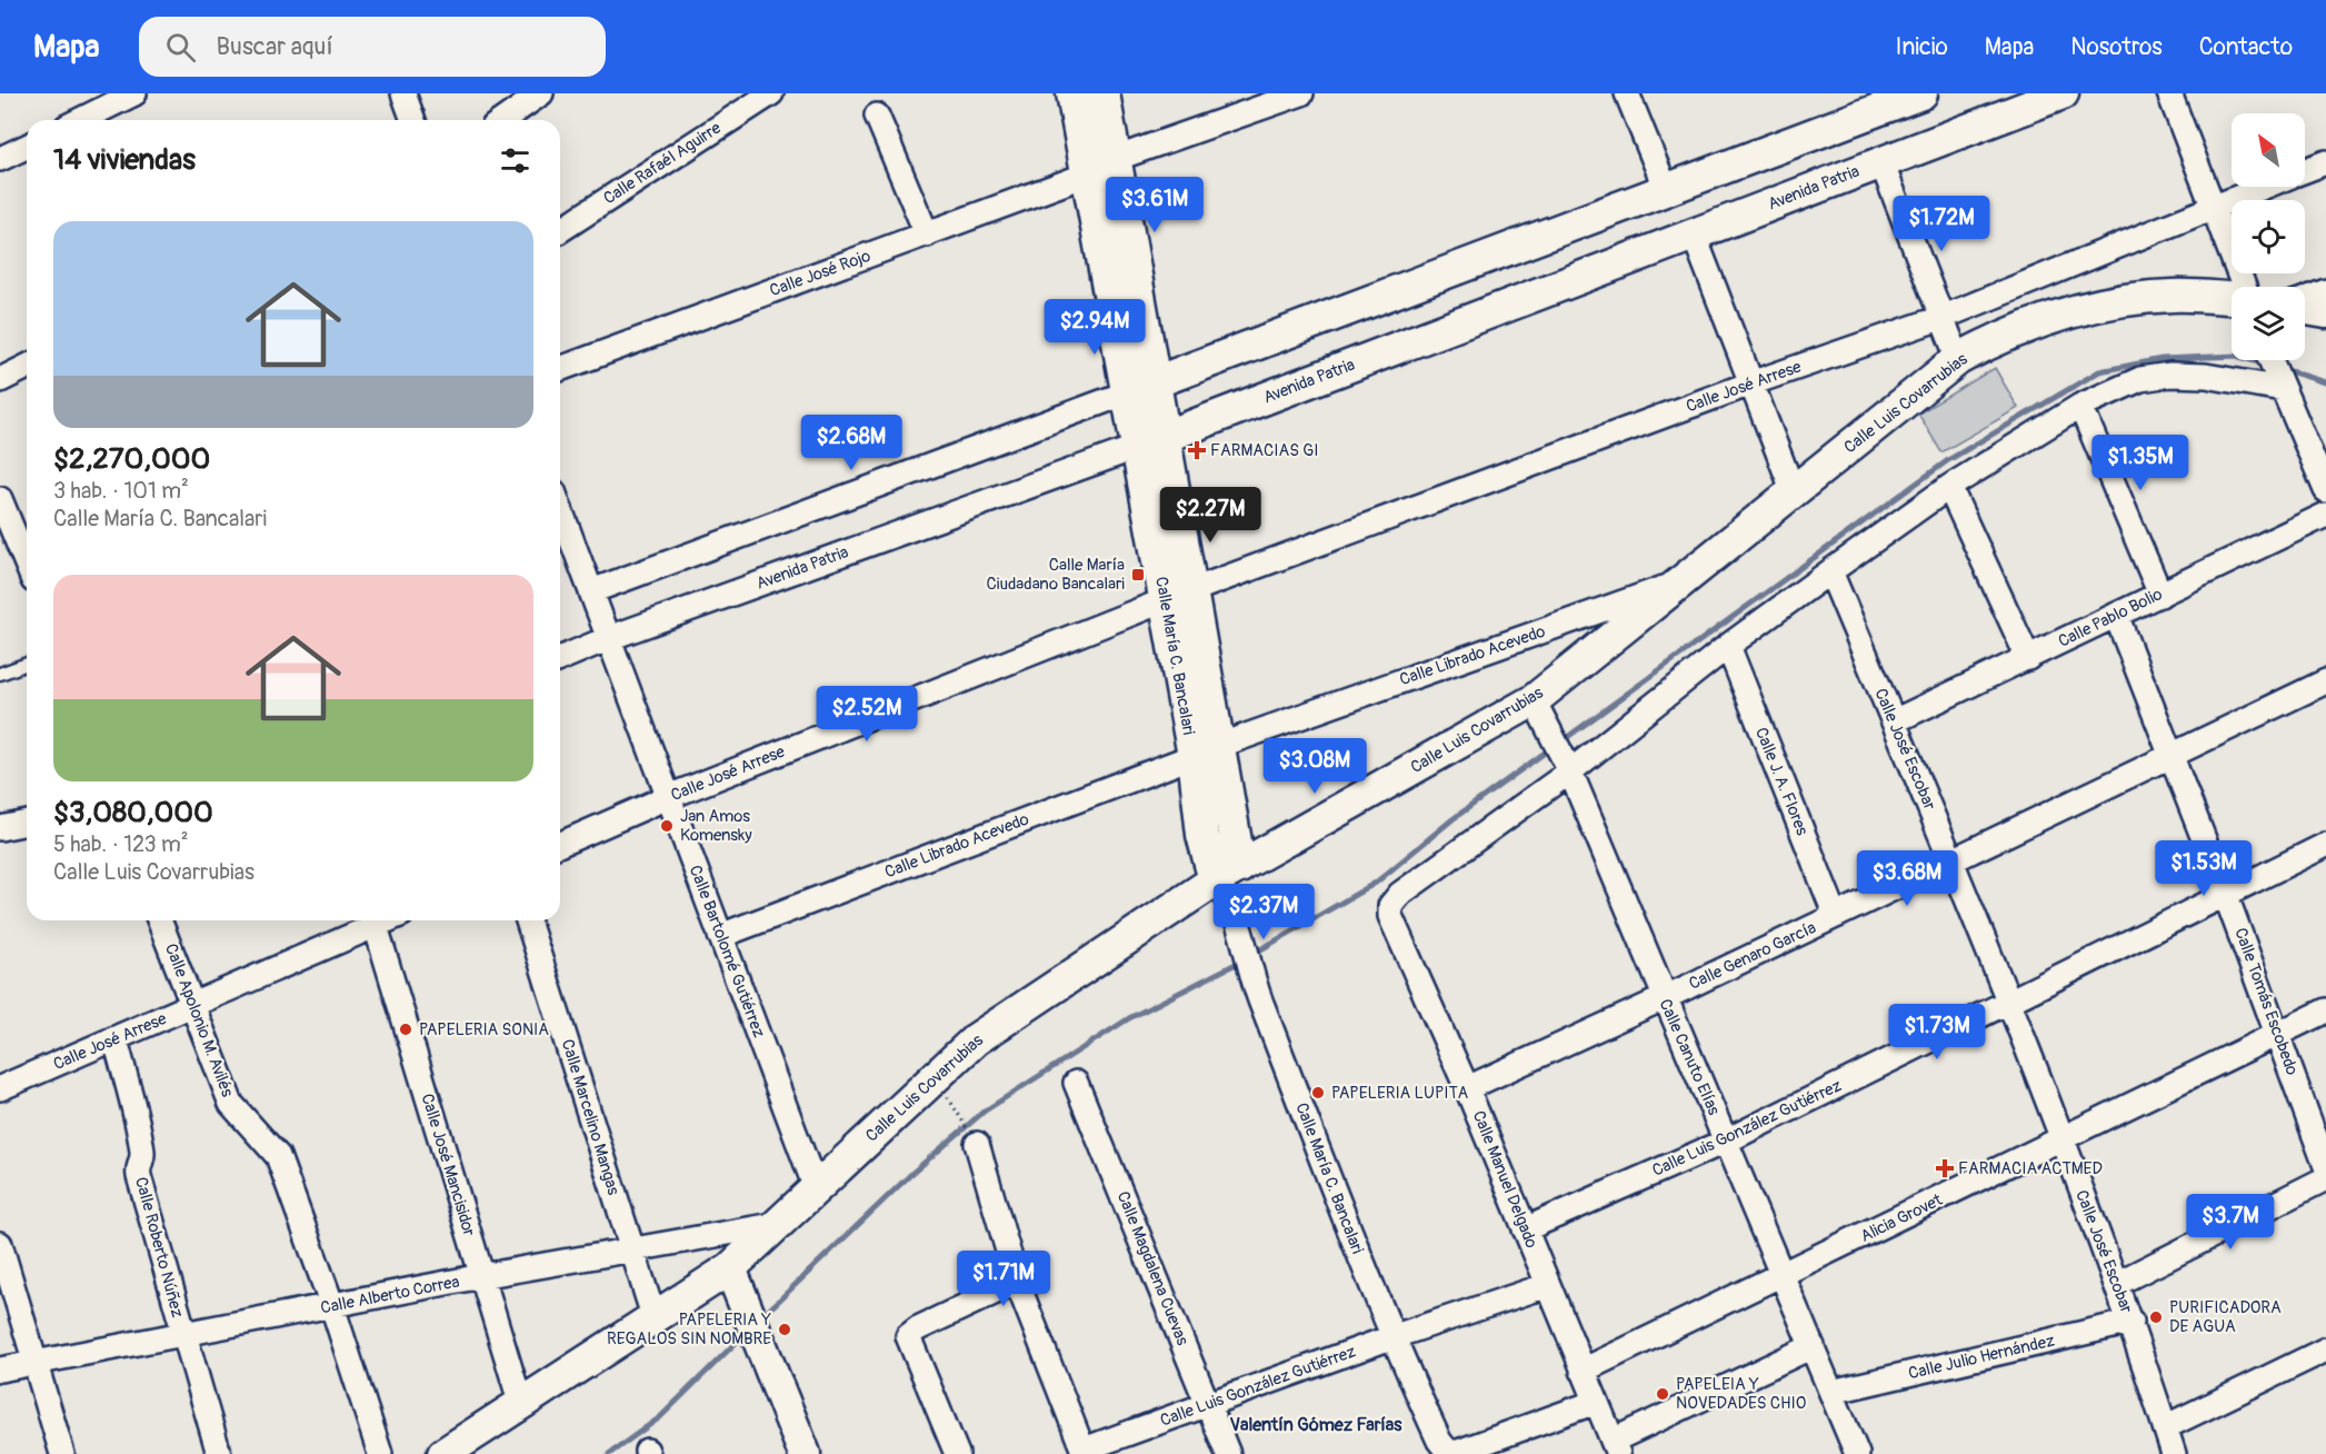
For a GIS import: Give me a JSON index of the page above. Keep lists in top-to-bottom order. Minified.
{"streets":{"street":["Calle Rafaél Aguirre","Avenida Patria","Calle José Rojo","Calle José Arrese","Calle Luis Covarrubias","Calle Pablo Bolio","Calle María C. Bancalari","Calle Librado Acevedo","Calle José Escobar","Calle J. A. Flores","Calle Bartolomé Gutiérrez","Calle Genaro García","Calle Tomás Escobedo","Calle Apolonio M. Avilés","Calle Canuto Elías","Calle Marcelino Mangas","Calle Luis González Gutiérrez","Calle José Mancisidor","Calle Manuel Delgado","Alicia Grovet","Calle Roberto Núñez","Calle Magdalena Cuevas","Calle Alberto Correa","Calle Julio Hernández"]},"crossings":[["Avenida Patria","Calle María C. Bancalari"],["Avenida Patria","Calle Bartolomé Gutiérrez"],["Calle José Rojo","Calle María C. Bancalari"],["Calle José Arrese","Calle María C. Bancalari"],["Calle José Arrese","Calle Bartolomé Gutiérrez"],["Calle José Arrese","Calle Apolonio M. Avilés"],["Calle José Arrese","Calle José Mancisidor"],["Calle José Arrese","Calle Roberto Núñez"],["Calle Luis Covarrubias","Calle María C. Bancalari"],["Calle Luis Covarrubias","Calle Librado Acevedo"],["Calle Luis Covarrubias","Calle Bartolomé Gutiérrez"],["Calle Luis Covarrubias","Calle Canuto Elías"],["Calle Luis Covarrubias","Calle Marcelino Mangas"],["Calle Luis Covarrubias","Calle José Mancisidor"],["Calle Luis Covarrubias","Calle Alberto Correa"],["Calle Pablo Bolio","Calle José Escobar"],["Calle Pablo Bolio","Calle Tomás Escobedo"],["Calle María C. Bancalari","Calle Librado Acevedo"],["Calle María C. Bancalari","Calle Luis González Gutiérrez"],["Calle Librado Acevedo","Calle Bartolomé Gutiérrez"],["Calle José Escobar","Calle Genaro García"],["Calle José Escobar","Calle Luis González Gutiérrez"],["Calle José Escobar","Alicia Grovet"],["Calle José Escobar","Calle Julio Hernández"],["Calle J. A. Flores","Calle Genaro García"],["Calle Genaro García","Calle Tomás Escobedo"],["Calle Genaro García","Calle Canuto Elías"],["Calle Genaro García","Calle Manuel Delgado"],["Calle Tomás Escobedo","Calle Luis González Gutiérrez"],["Calle Tomás Escobedo","Alicia Grovet"],["Calle Apolonio M. Avilés","Calle Alberto Correa"],["Calle Canuto Elías","Calle Luis González Gutiérrez"],["Calle Canuto Elías","Calle Manuel Delgado"],["Calle Canuto Elías","Alicia Grovet"],["Calle Canuto Elías","Calle Julio Hernández"],["Calle Marcelino Mangas","Calle Alberto Correa"],["Calle Luis González Gutiérrez","Calle Manuel Delgado"],["Calle Luis González Gutiérrez","Calle Magdalena Cuevas"],["Calle José Mancisidor","Calle Alberto Correa"],["Calle Manuel Delgado","Alicia Grovet"],["Calle Roberto Núñez","Calle Alberto Correa"]],"districts":["Valentín Gómez Farías"],"places":{"health":["FARMACIAS GI","FARMACIA ACTMED"],"transit":["Calle María Ciudadano Bancalari"],"other":["Jan Amos Komensky","PAPELERIA SONIA","PAPELERIA LUPITA","PURIFICADORA DE AGUA","PAPELERIA Y REGALOS SIN NOMBRE","PAPELEIA Y NOVEDADES CHIO"]},"north":"top left","page":{"header":"Mapa","search":"Buscar aquí","nav":["Inicio","Mapa","Nosotros","Contacto"],"heading":"14 viviendas","price":["$3.61M","$1.72M","$2.94M","$2.68M","$1.35M","$2.27M","$2.52M","$3.08M","$1.53M","$3.68M","$2.37M","$1.73M","$3.7M","$1.71M"],"list":[{"name":"$2,270,000","note":"3 hab. · 101 m² · Calle María C. Bancalari"},{"name":"$3,080,000","note":"5 hab. · 123 m² · Calle Luis Covarrubias"}]}}
